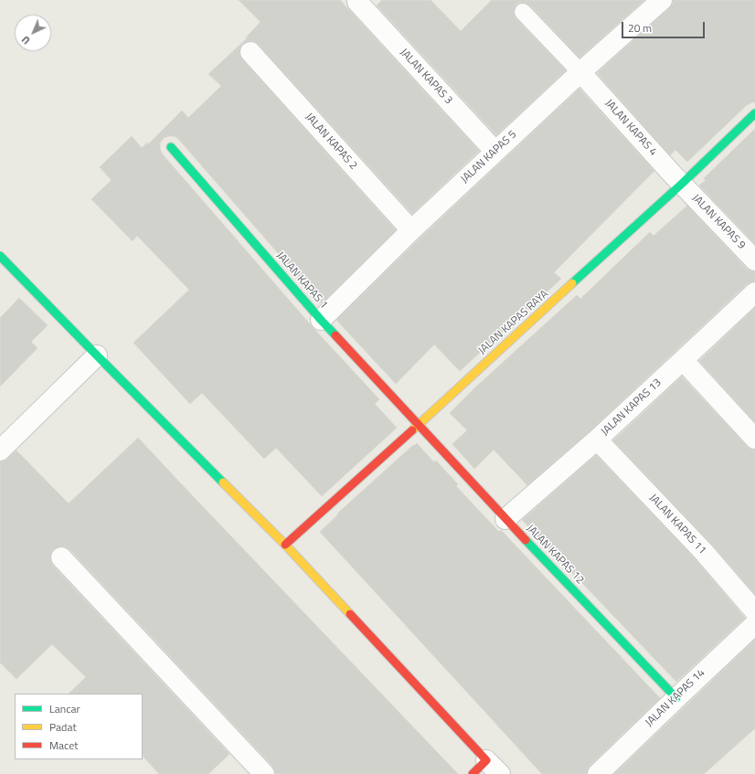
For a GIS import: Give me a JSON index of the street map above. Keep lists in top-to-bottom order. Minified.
{"streets":{"street":["JALAN KAPAS 3","JALAN KAPAS 4","JALAN KAPAS 2","JALAN KAPAS 5","JALAN KAPAS 9","JALAN KAPAS 1","JALAN KAPAS RAYA","JALAN KAPAS 13","JALAN KAPAS 11","JALAN KAPAS 12","JALAN KAPAS 14"]},"crossings":[["JALAN KAPAS 3","JALAN KAPAS 5"],["JALAN KAPAS 4","JALAN KAPAS 5"],["JALAN KAPAS 4","JALAN KAPAS 9"],["JALAN KAPAS 4","JALAN KAPAS RAYA"],["JALAN KAPAS 2","JALAN KAPAS 5"],["JALAN KAPAS 5","JALAN KAPAS 1"],["JALAN KAPAS 9","JALAN KAPAS RAYA"],["JALAN KAPAS 1","JALAN KAPAS RAYA"],["JALAN KAPAS 1","JALAN KAPAS 12"],["JALAN KAPAS RAYA","JALAN KAPAS 12"],["JALAN KAPAS 13","JALAN KAPAS 11"],["JALAN KAPAS 13","JALAN KAPAS 12"],["JALAN KAPAS 12","JALAN KAPAS 14"]],"legend":["Lancar","Padat","Macet"],"scale_bar":"20 m","north":"bottom left"}
